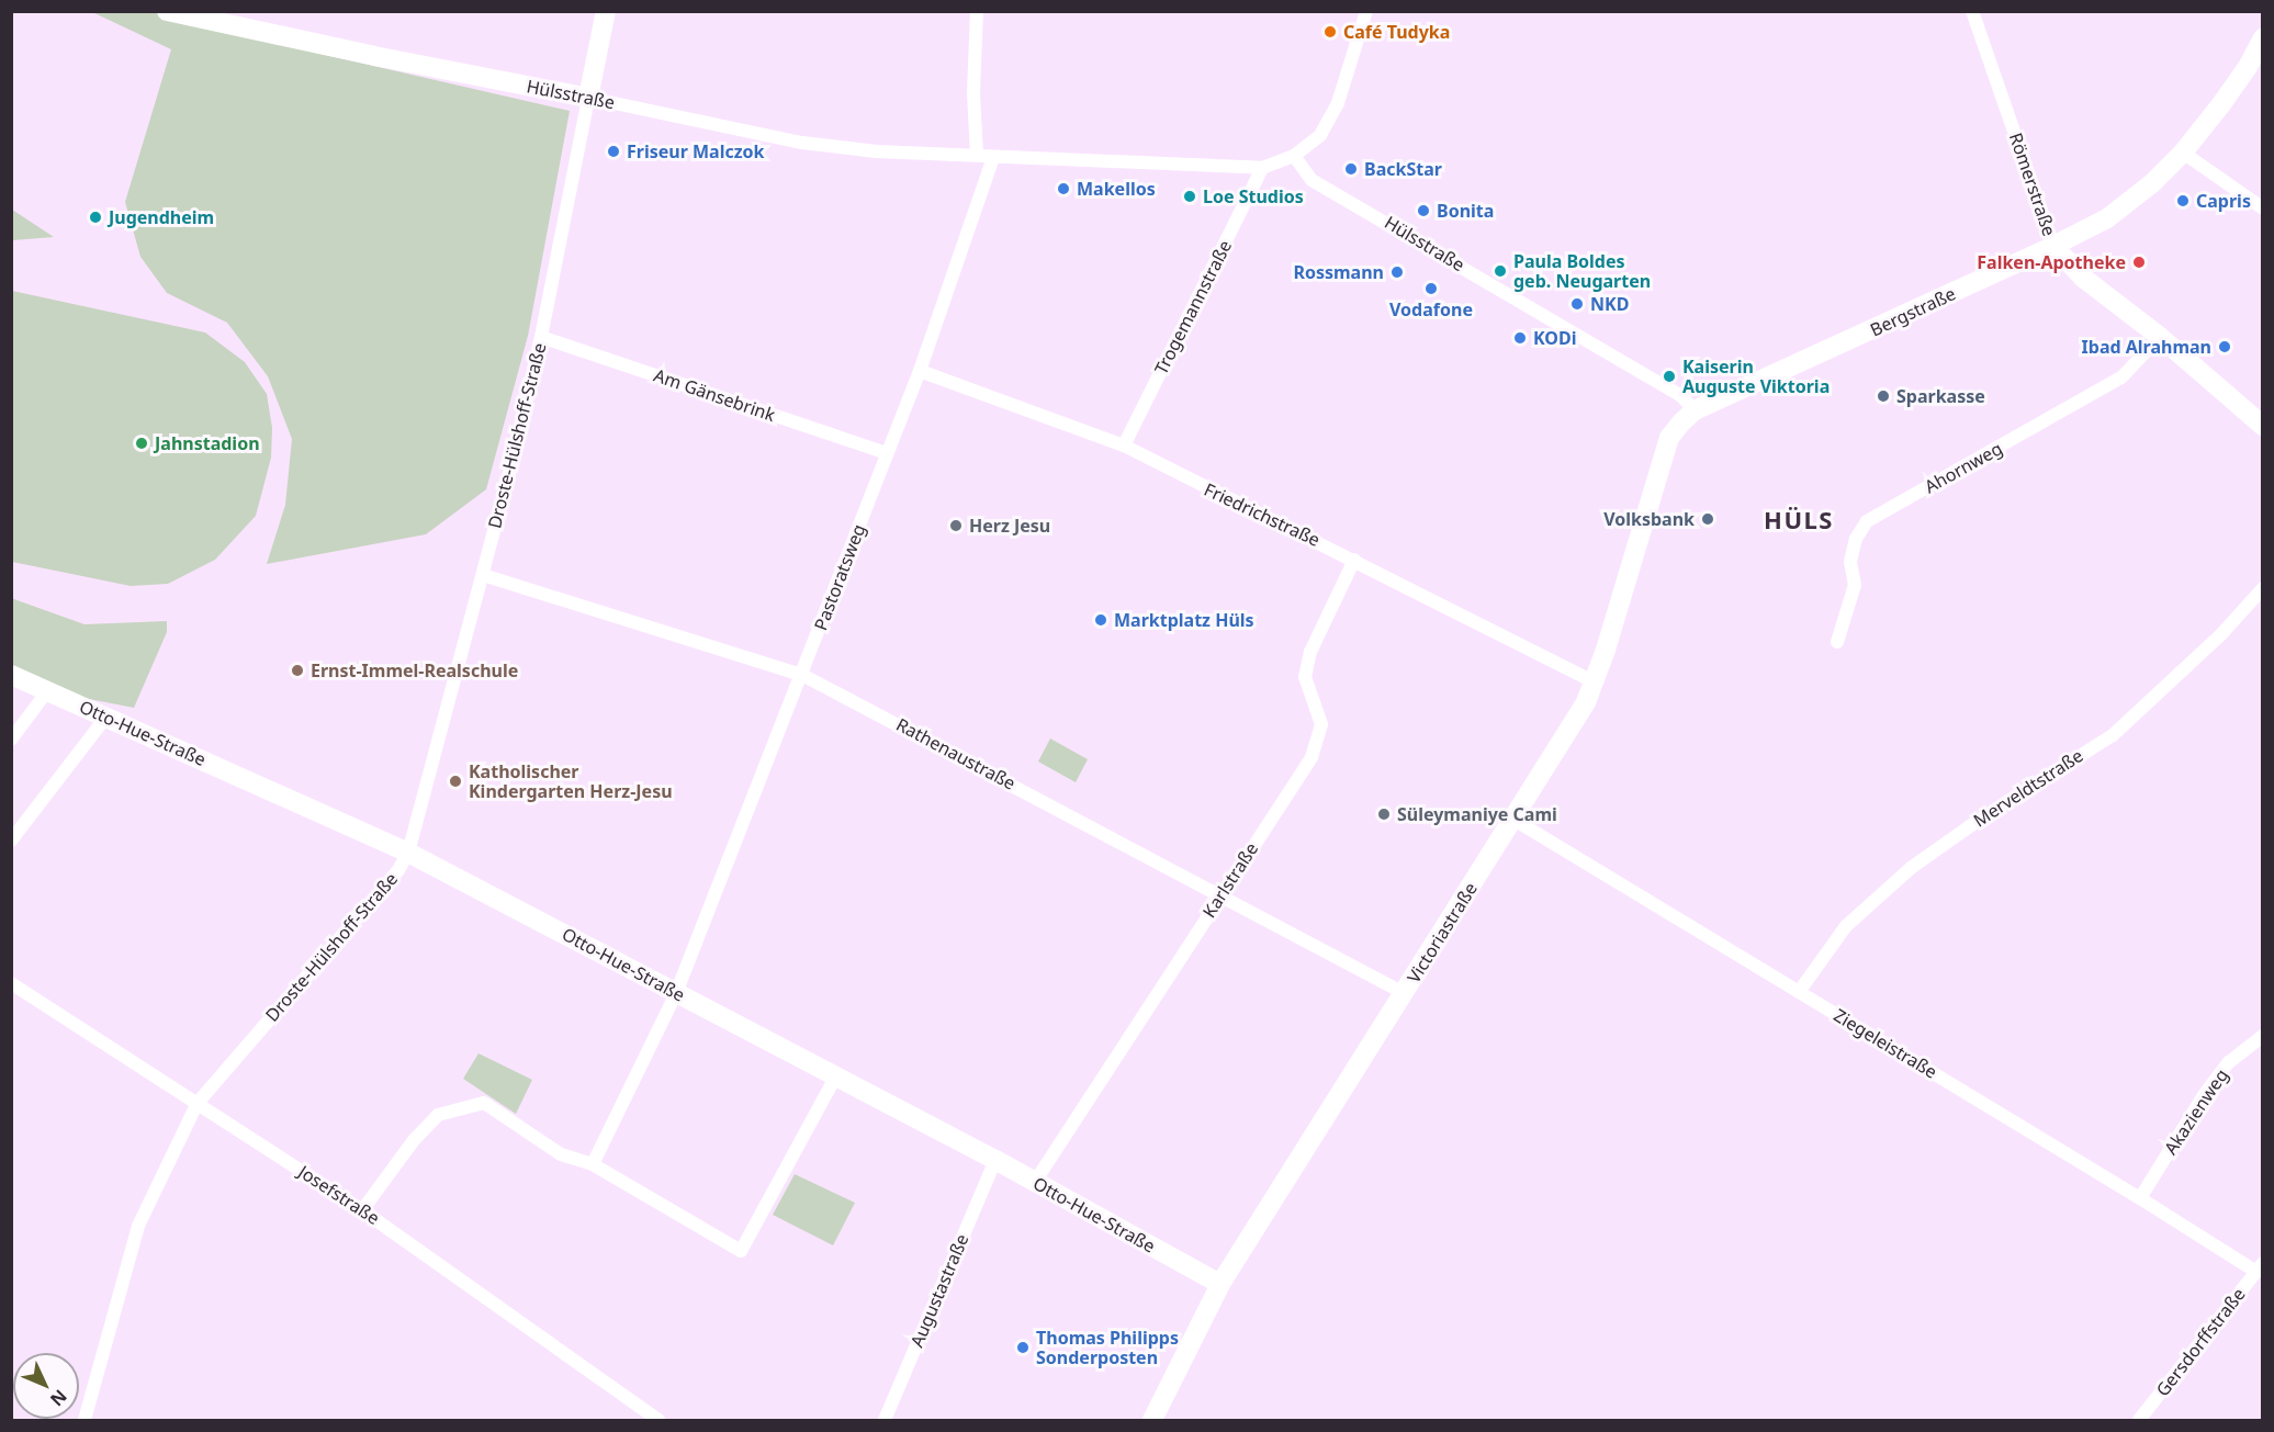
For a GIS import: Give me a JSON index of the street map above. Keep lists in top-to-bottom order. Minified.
{"streets":{"main road":["Hülsstraße","Römerstraße","Bergstraße","Otto-Hue-Straße","Victoriastraße"],"street":["Trogemannstraße","Am Gänsebrink","Droste-Hülshoff-Straße","Ahornweg","Friedrichstraße","Pastoratsweg","Rathenaustraße","Merveldtstraße","Karlstraße","Ziegeleistraße","Akazienweg","Josefstraße","Augustastraße","Gersdorffstraße"]},"crossings":[["Hülsstraße","Trogemannstraße"],["Hülsstraße","Bergstraße"],["Hülsstraße","Droste-Hülshoff-Straße"],["Hülsstraße","Pastoratsweg"],["Hülsstraße","Victoriastraße"],["Römerstraße","Bergstraße"],["Römerstraße","Ahornweg"],["Trogemannstraße","Friedrichstraße"],["Bergstraße","Victoriastraße"],["Am Gänsebrink","Droste-Hülshoff-Straße"],["Am Gänsebrink","Pastoratsweg"],["Droste-Hülshoff-Straße","Otto-Hue-Straße"],["Droste-Hülshoff-Straße","Rathenaustraße"],["Droste-Hülshoff-Straße","Josefstraße"],["Friedrichstraße","Pastoratsweg"],["Friedrichstraße","Karlstraße"],["Friedrichstraße","Victoriastraße"],["Pastoratsweg","Otto-Hue-Straße"],["Pastoratsweg","Rathenaustraße"],["Otto-Hue-Straße","Karlstraße"],["Otto-Hue-Straße","Victoriastraße"],["Otto-Hue-Straße","Augustastraße"],["Rathenaustraße","Karlstraße"],["Rathenaustraße","Victoriastraße"],["Merveldtstraße","Ziegeleistraße"],["Victoriastraße","Ziegeleistraße"],["Ziegeleistraße","Akazienweg"],["Ziegeleistraße","Gersdorffstraße"]],"districts":["HÜLS"],"places":["Café Tudyka","Friseur Malczok","BackStar","Makellos","Loe Studios","Capris","Bonita","Jugendheim","Falken-Apotheke","Paula Boldes geb. Neugarten","Rossmann","Vodafone","NKD","KODi","Ibad Alrahman","Kaiserin Auguste Viktoria","Sparkasse","Jahnstadion","Volksbank","Herz Jesu","Marktplatz Hüls","Ernst-Immel-Realschule","Katholischer Kindergarten Herz-Jesu","Süleymaniye Cami","Thomas Philipps Sonderposten"],"north":"bottom right"}
